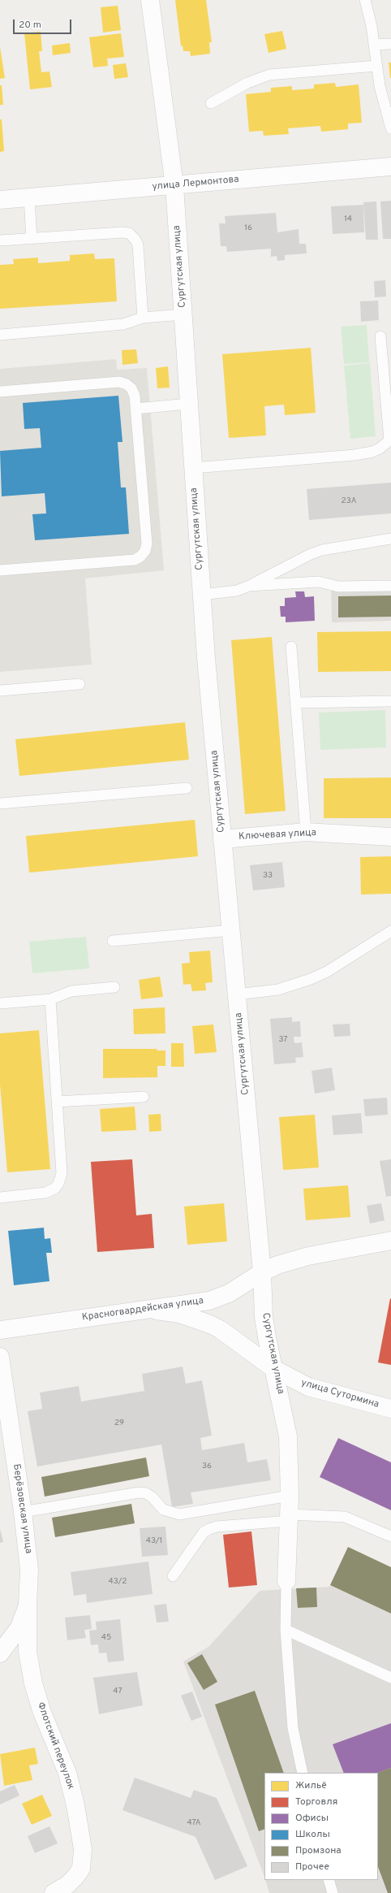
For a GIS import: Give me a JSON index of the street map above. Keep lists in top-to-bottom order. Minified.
{"streets":{"street":["улица Лермонтова","Сургутская улица","Ключевая улица","Красногвардейская улица","улица Сутормина","Берёзовская улица","Флотский переулок"]},"crossings":[["улица Лермонтова","Сургутская улица"],["Сургутская улица","Ключевая улица"],["Сургутская улица","Красногвардейская улица"],["Сургутская улица","улица Сутормина"],["Красногвардейская улица","улица Сутормина"],["Берёзовская улица","Флотский переулок"]],"house_numbers":["14","16","23А","33","37","29","36","43/1","43/2","45","47","47А"],"legend":["Жильё","Торговля","Офисы","Школы","Промзона","Прочее"],"scale_bar":"20 m"}
